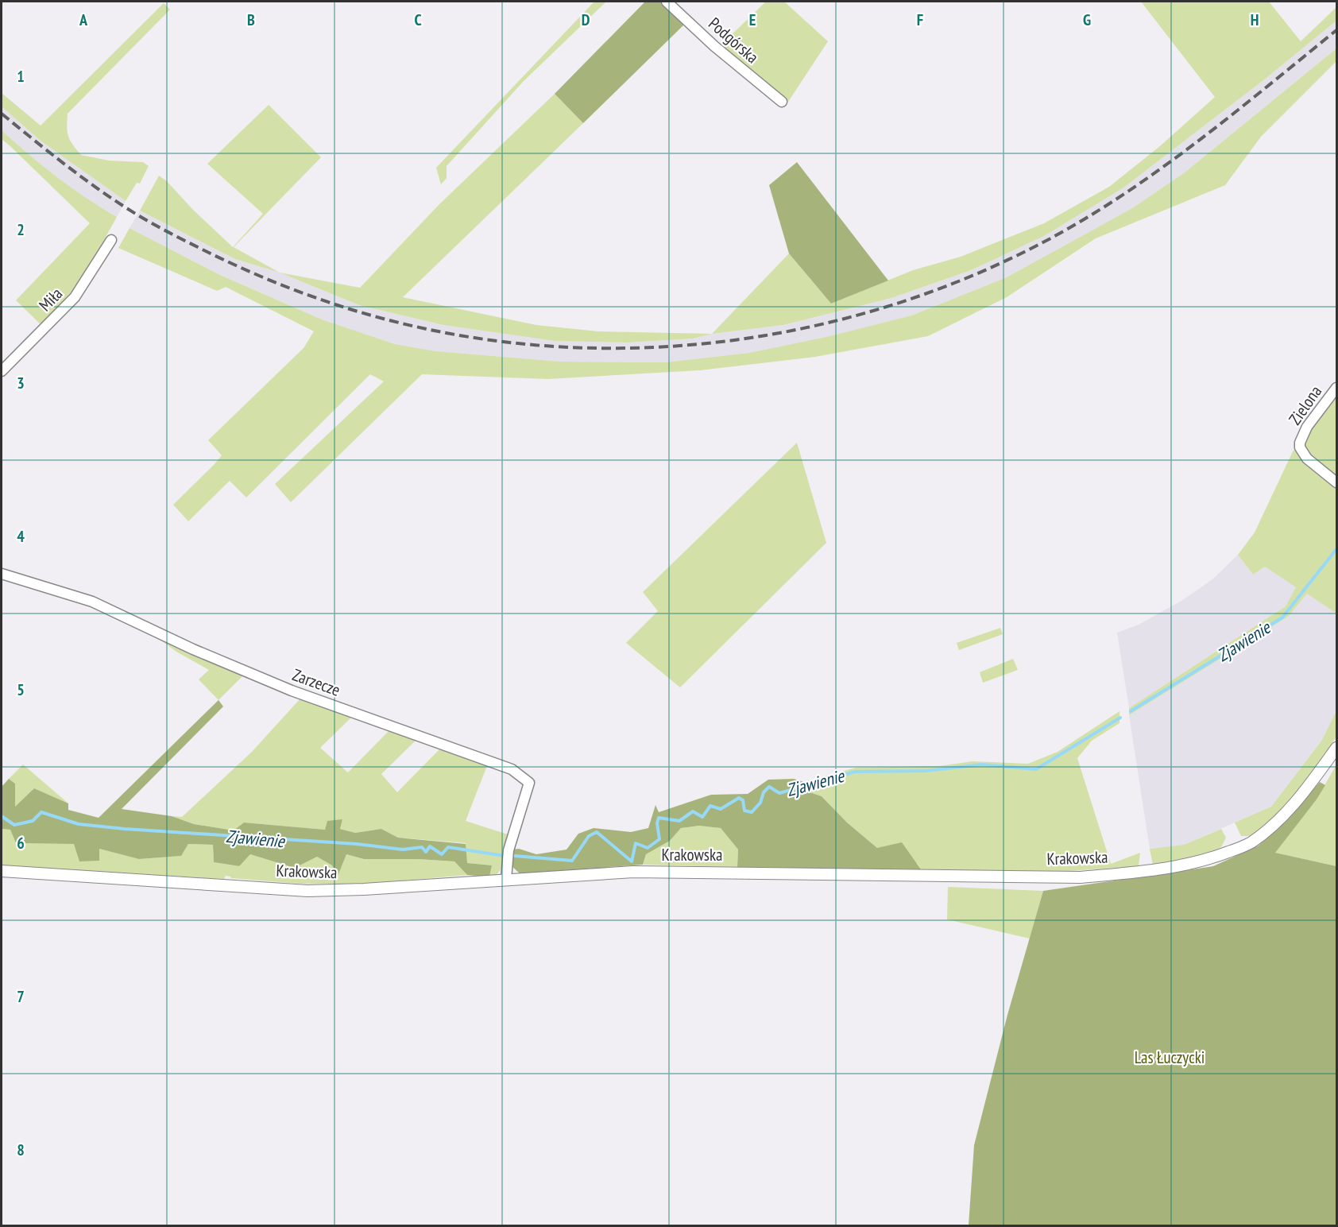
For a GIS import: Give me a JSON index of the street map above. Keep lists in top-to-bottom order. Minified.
{"streets":{"street":["Podgórska","Miła","Zielona","Zarzecze","Krakowska"]},"crossings":[["Zarzecze","Krakowska"]],"water":["Zjawienie"],"parks":["Las Łuczycki"],"grid":{"columns":["A","B","C","D","E","F","G","H"],"rows":["1","2","3","4","5","6","7","8"]}}
